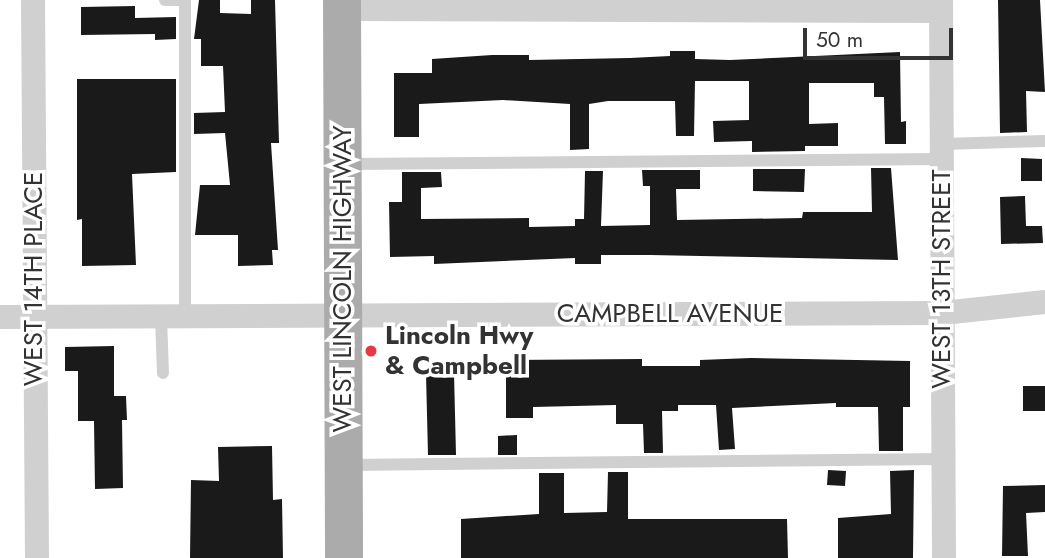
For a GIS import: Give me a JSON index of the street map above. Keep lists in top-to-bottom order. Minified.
{"streets":{"main road":["WEST LINCOLN HIGHWAY"],"street":["WEST 14TH PLACE","WEST 13TH STREET","CAMPBELL AVENUE"]},"crossings":[["WEST 14TH PLACE","CAMPBELL AVENUE"],["WEST LINCOLN HIGHWAY","CAMPBELL AVENUE"],["WEST 13TH STREET","CAMPBELL AVENUE"]],"places":["Lincoln Hwy & Campbell"],"scale_bar":"50 m"}
